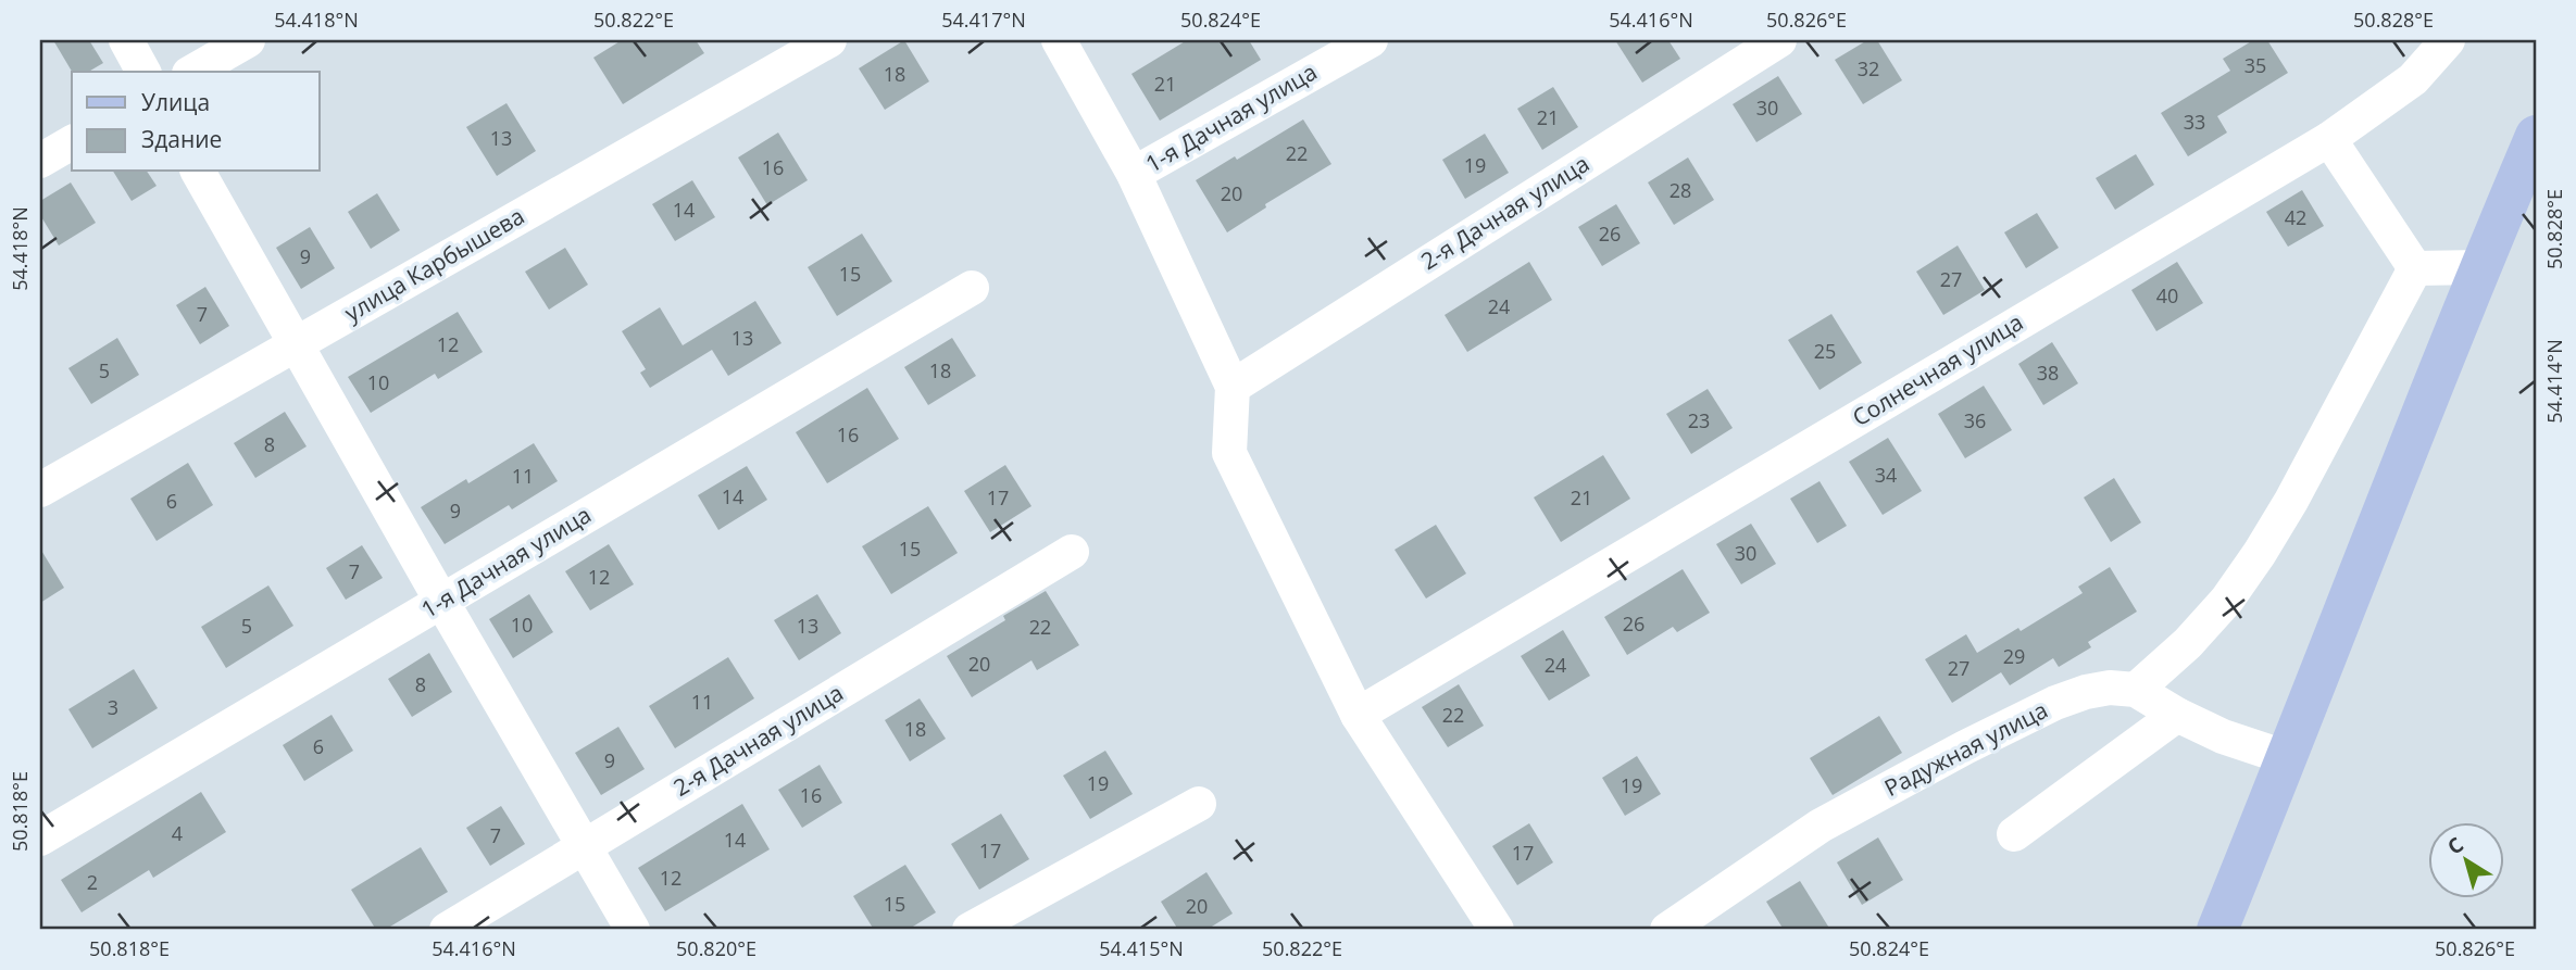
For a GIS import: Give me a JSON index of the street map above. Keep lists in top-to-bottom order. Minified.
{"streets":{"street":["1-я Дачная улица","2-я Дачная улица","улица Карбышева","Солнечная улица","Радужная улица"]},"house_numbers":["35","32","18","21","30","21","33","13","22","19","16","28","20","14","42","26","9","15","27","40","24","7","13","12","25","5","18","38","10","23","36","16","8","34","11","14","17","21","6","9","15","30","7","12","26","10","5","13","22","29","20","24","27","8","11","3","22","18","6","9","19","19","16","4","7","14","17","17","12","2","15","20"],"legend":["Улица","Здание"],"north":"top left","coordinates":["54.418°N","50.822°E","54.417°N","50.824°E","54.416°N","50.826°E","50.828°E","54.414°N","50.818°E","50.820°E","54.415°N"]}
